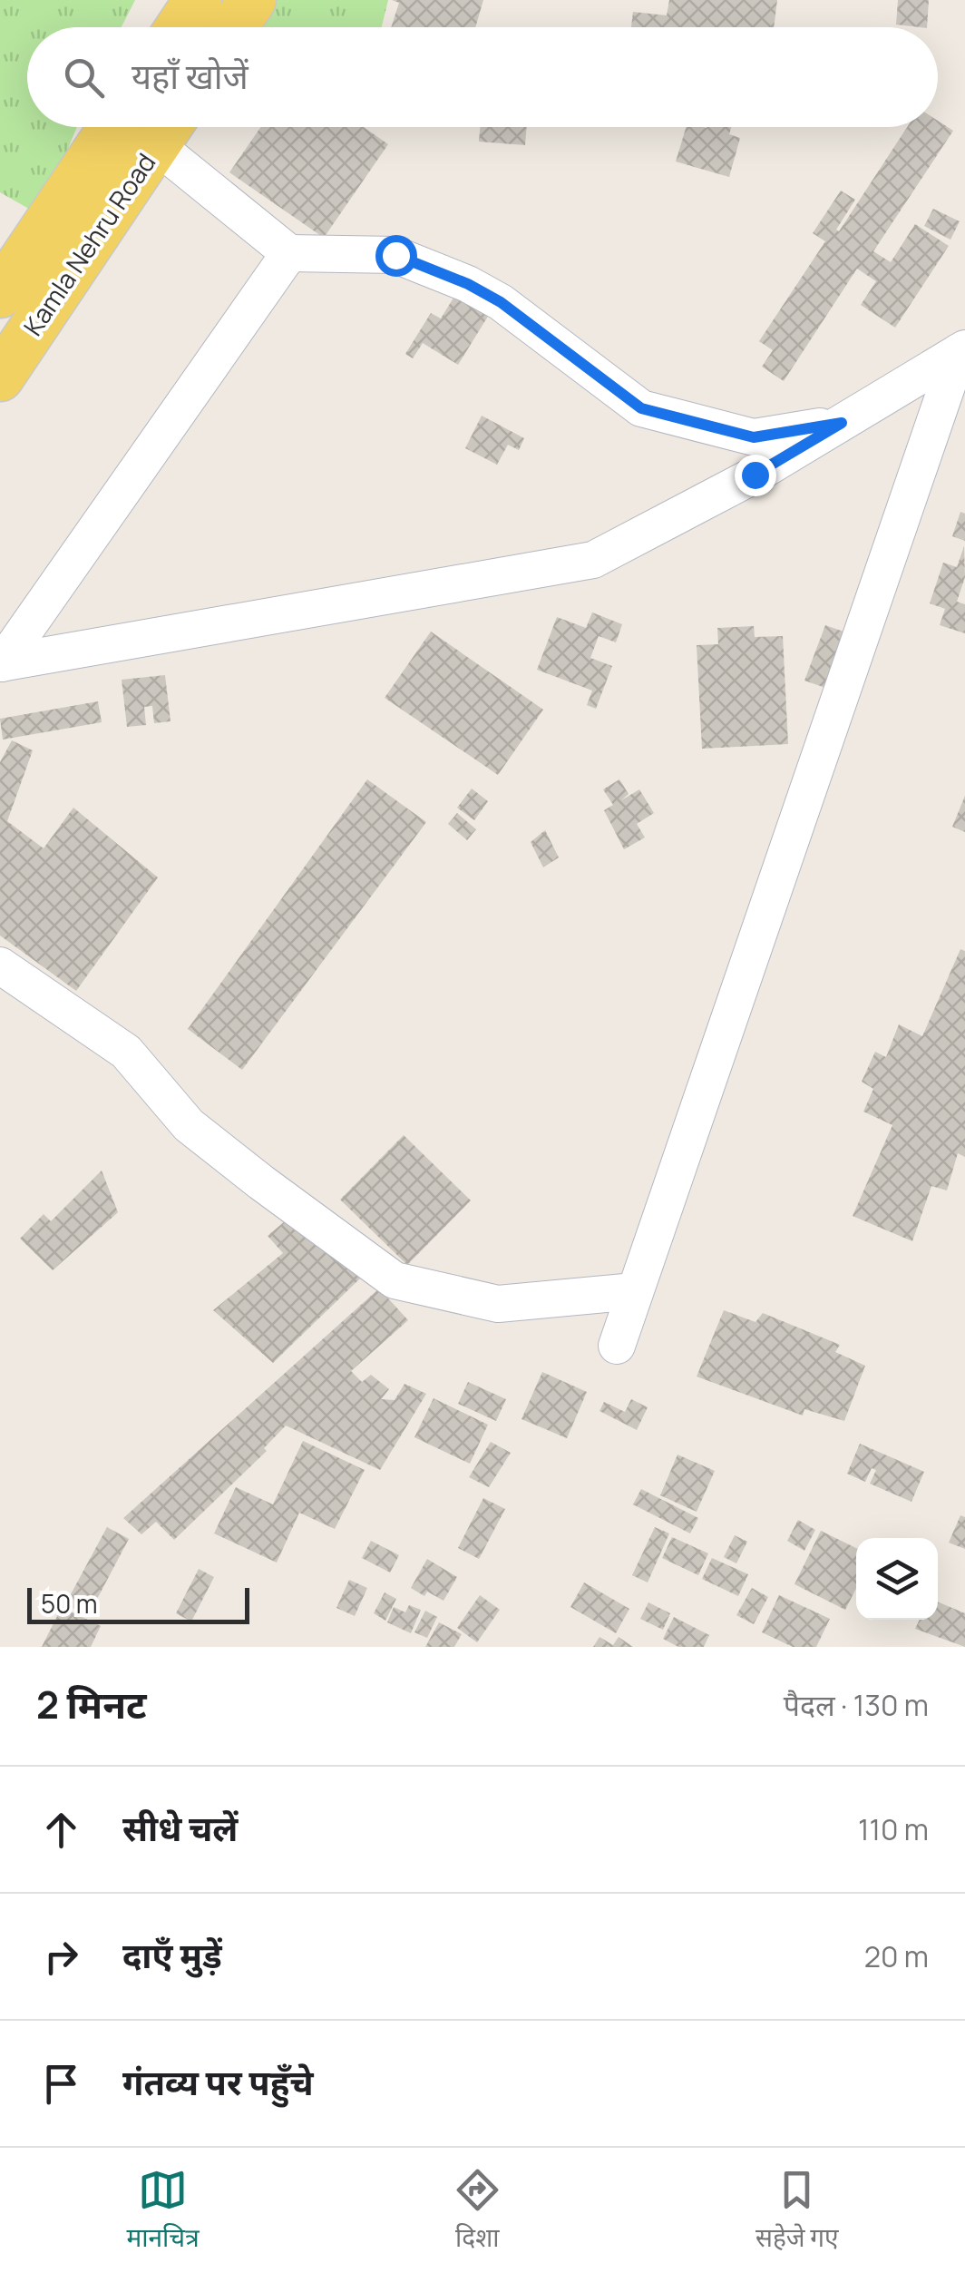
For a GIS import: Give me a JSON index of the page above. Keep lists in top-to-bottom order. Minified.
{"streets":{"main road":["Kamla Nehru Road"]},"scale_bar":"50 m","page":{"search":"यहाँ खोजें","scale":"50 m","heading":["2 मिनट","पैदल · 130 m"],"list":[["सीधे चलें","110 m"],["दाएँ मुड़ें","20 m"],"गंतव्य पर पहुँचे"],"nav":["मानचित्र","दिशा","सहेजे गए"]}}
